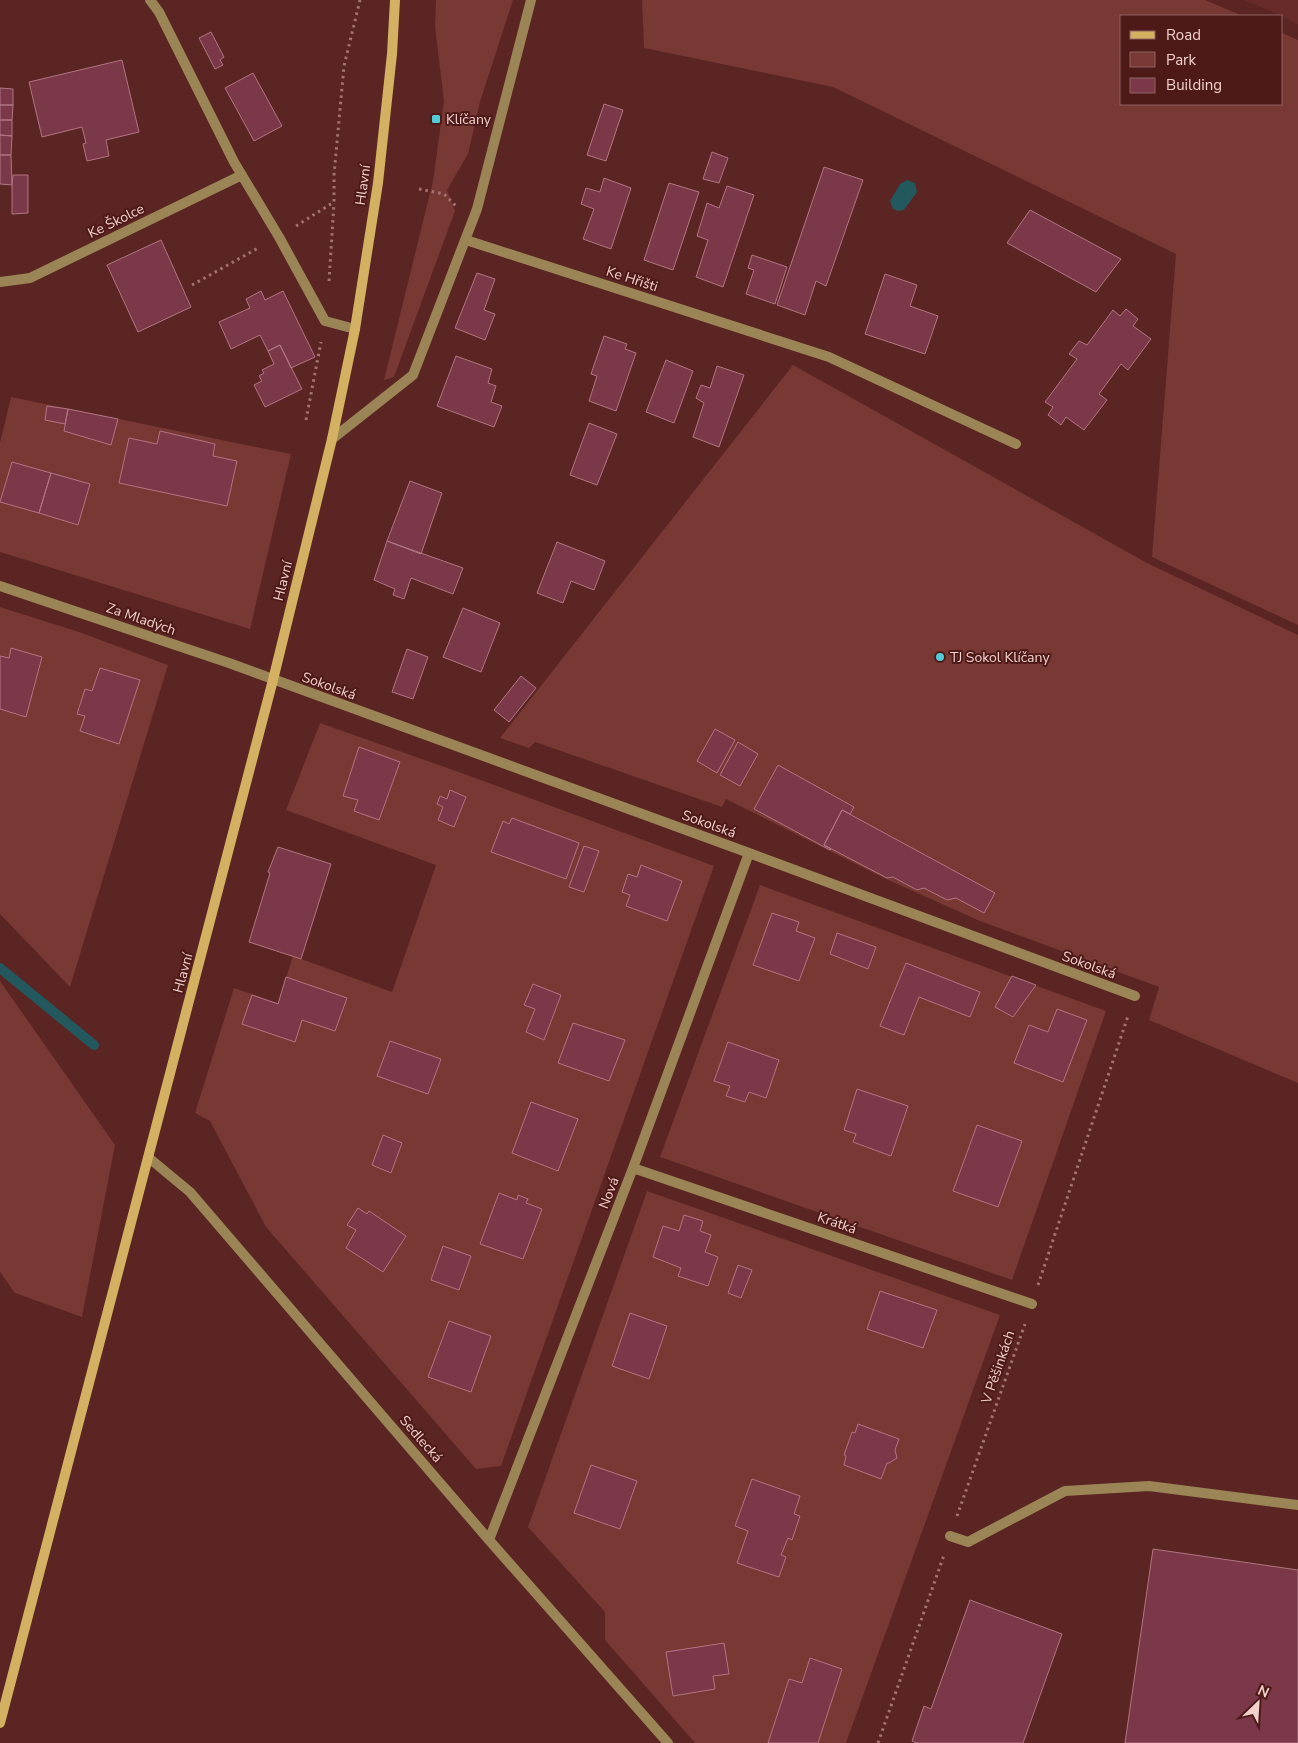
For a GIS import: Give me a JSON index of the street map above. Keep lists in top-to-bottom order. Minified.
{"streets":{"main road":["Hlavní"],"street":["Ke Školce","Ke Hřišti","Za Mladých","Sokolská","Nová","Krátká","Sedlecká"],"path":["V Pěšinkách"]},"crossings":[["Hlavní","Za Mladých"],["Hlavní","Sokolská"],["Hlavní","Sedlecká"],["Za Mladých","Sokolská"],["Sokolská","Nová"],["Sokolská","V Pěšinkách"],["Nová","Krátká"],["Nová","Sedlecká"],["Krátká","V Pěšinkách"]],"places":{"transit":["Klíčany"],"other":["TJ Sokol Klíčany"]},"legend":["Road","Park","Building"],"north":"top right"}
